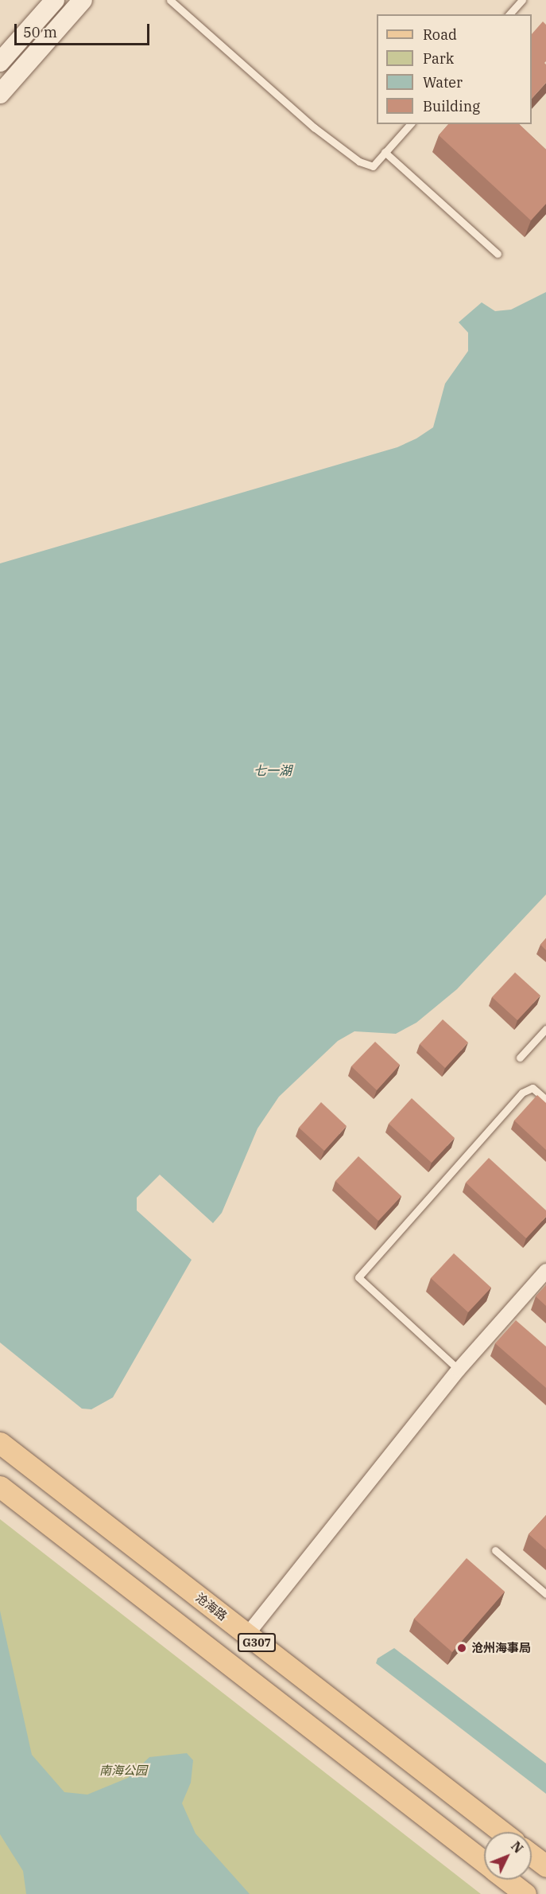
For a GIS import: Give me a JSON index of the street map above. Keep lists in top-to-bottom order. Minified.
{"streets":{"main road":["沧海路","G307"]},"water":["七一湖"],"parks":["南海公园"],"places":["沧州海事局"],"legend":["Road","Park","Water","Building"],"scale_bar":"50 m","north":"top right"}
